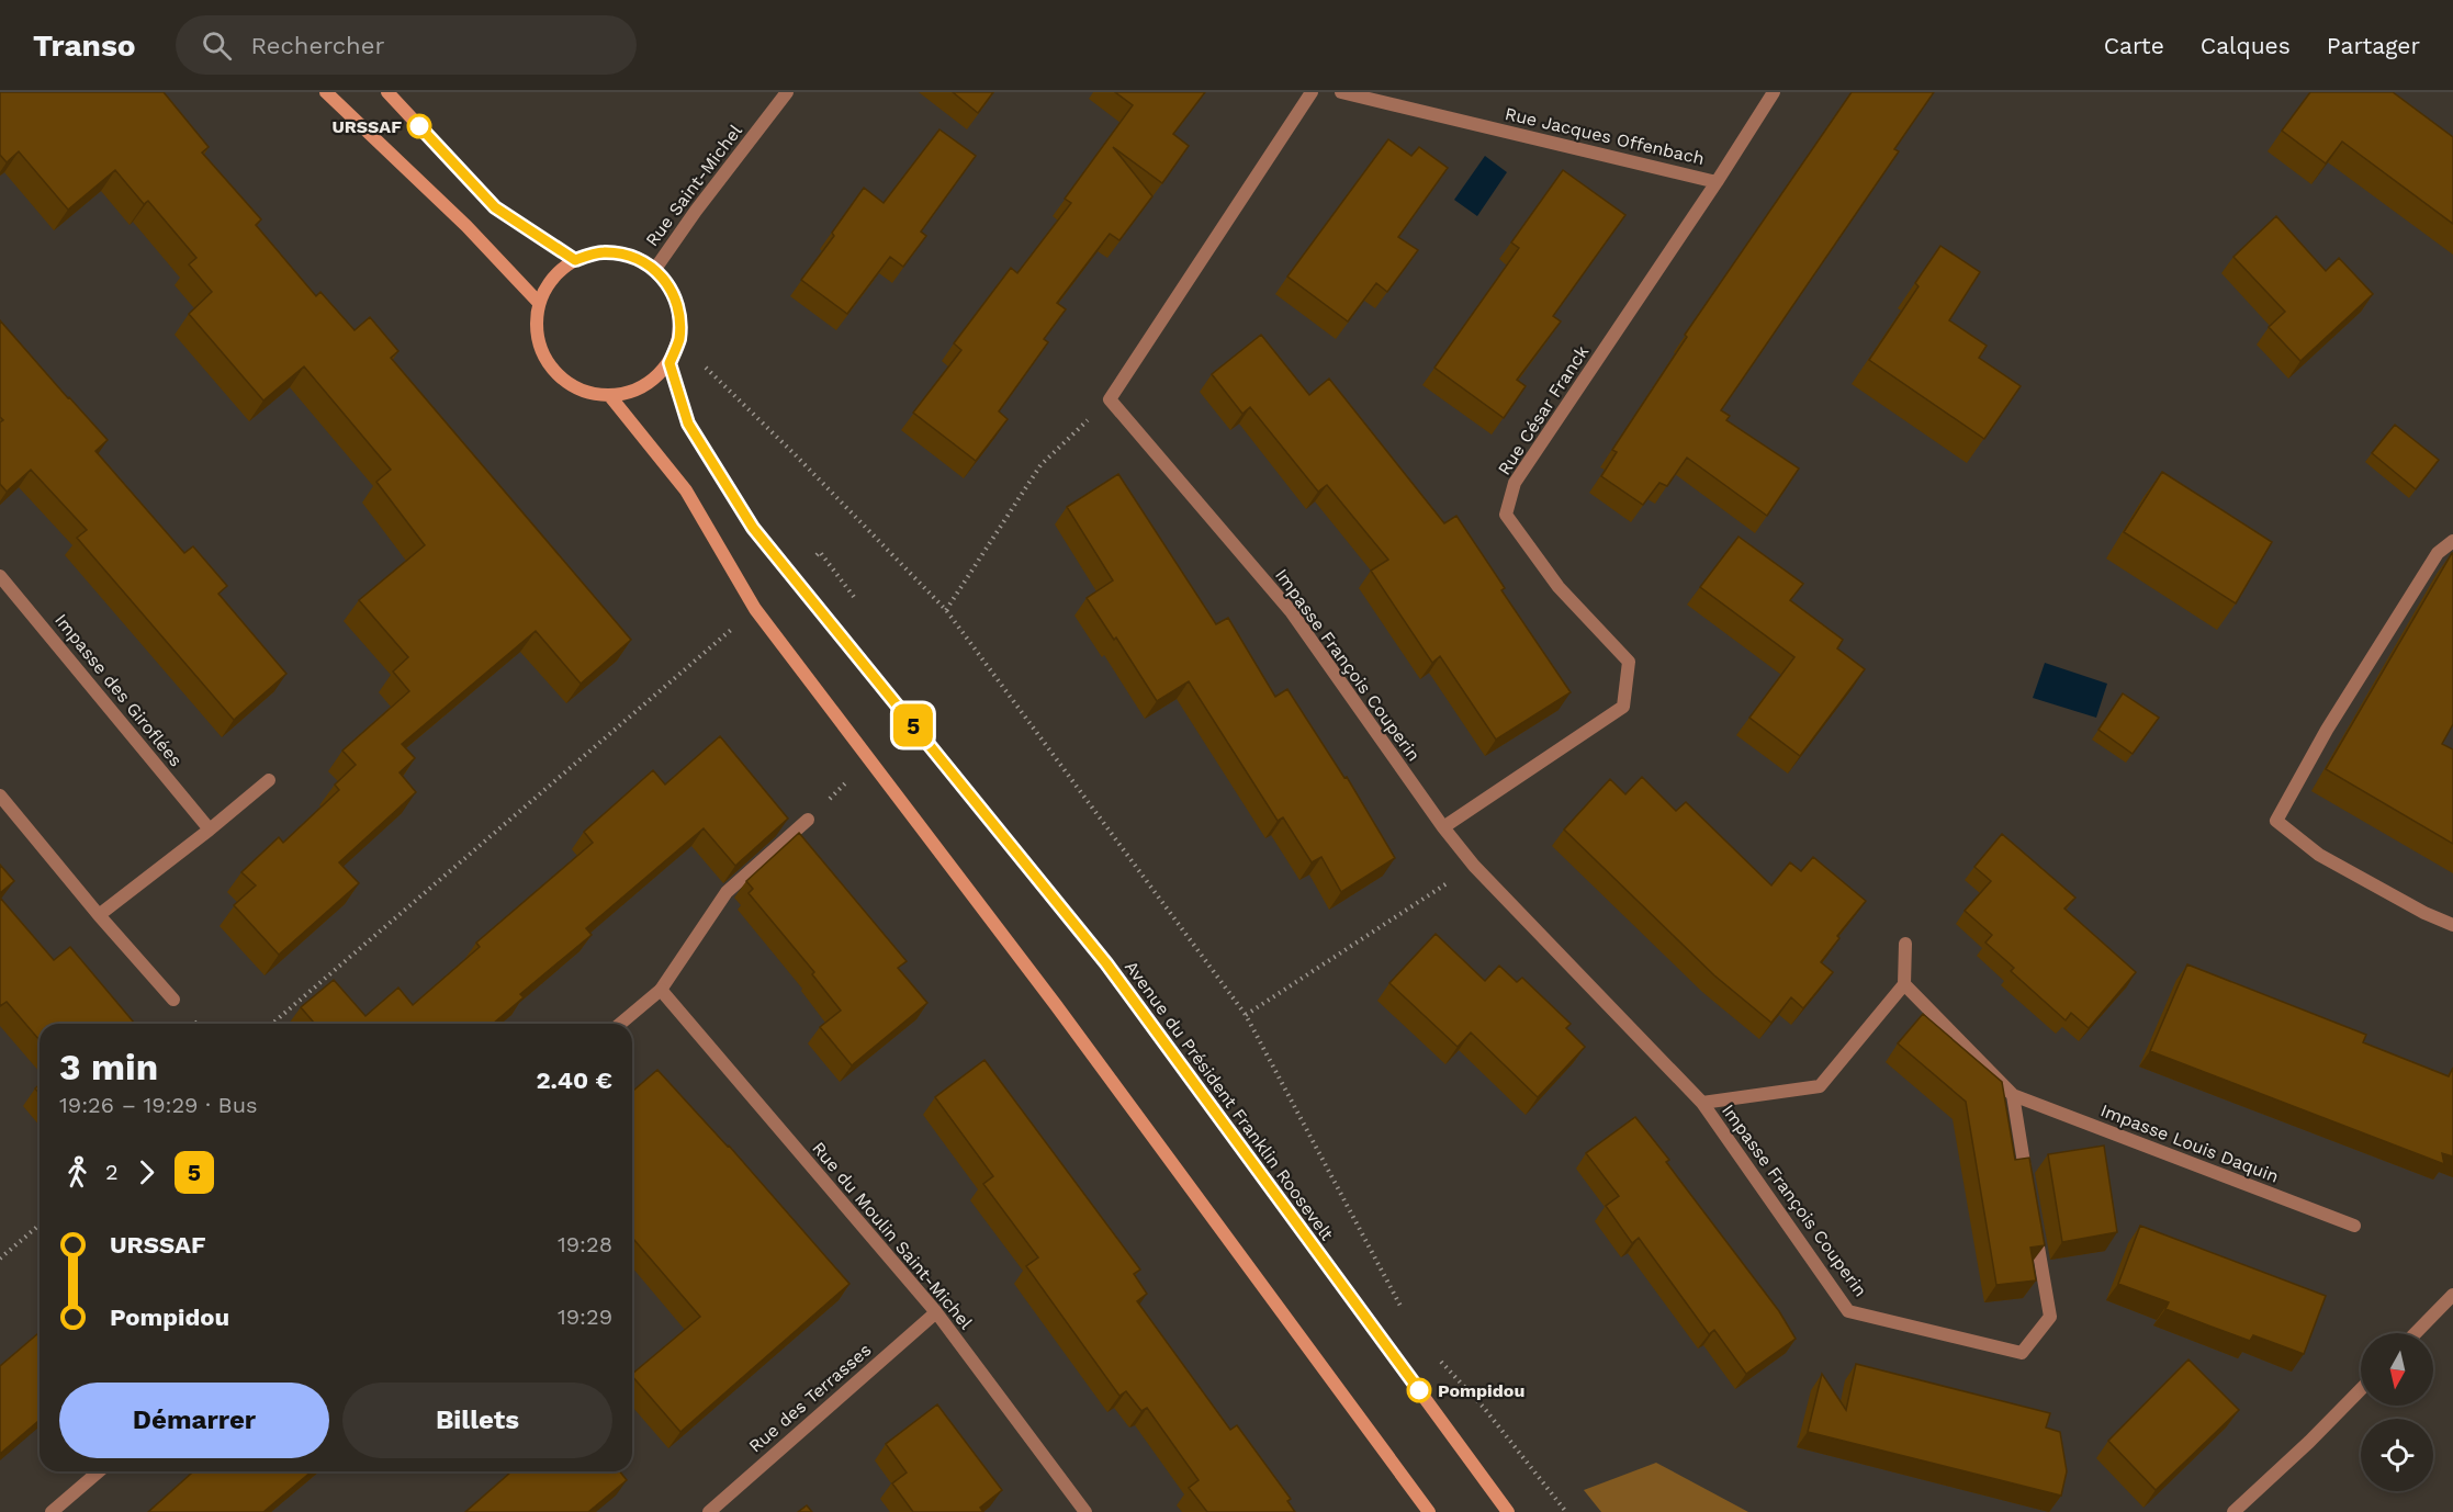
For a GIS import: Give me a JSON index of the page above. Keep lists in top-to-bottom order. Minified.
{"streets":{"main road":["Avenue du Président Franklin Roosevelt"],"street":["Rue Jacques Offenbach","Rue Saint-Michel","Rue César Franck","Impasse François Couperin","Impasse des Giroflées","Impasse Louis Daquin","Rue du Moulin Saint-Michel","Rue des Terrasses"]},"crossings":[["Rue Jacques Offenbach","Rue César Franck"],["Rue Saint-Michel","Avenue du Président Franklin Roosevelt"],["Rue César Franck","Impasse François Couperin"],["Rue du Moulin Saint-Michel","Rue des Terrasses"]],"places":["URSSAF","Pompidou"],"lines":["bus line 5"],"north":"bottom","page":{"header":"Transo","search":"Rechercher","nav":["Carte","Calques","Partager"],"on_map":"5","heading":["3 min","19:26 – 19:29 · Bus","2.40 €"],"legs":["2","5"],"list":[{"name":"URSSAF","value":"19:28"},{"name":"Pompidou","value":"19:29"}],"buttons":["Démarrer","Billets"]}}
